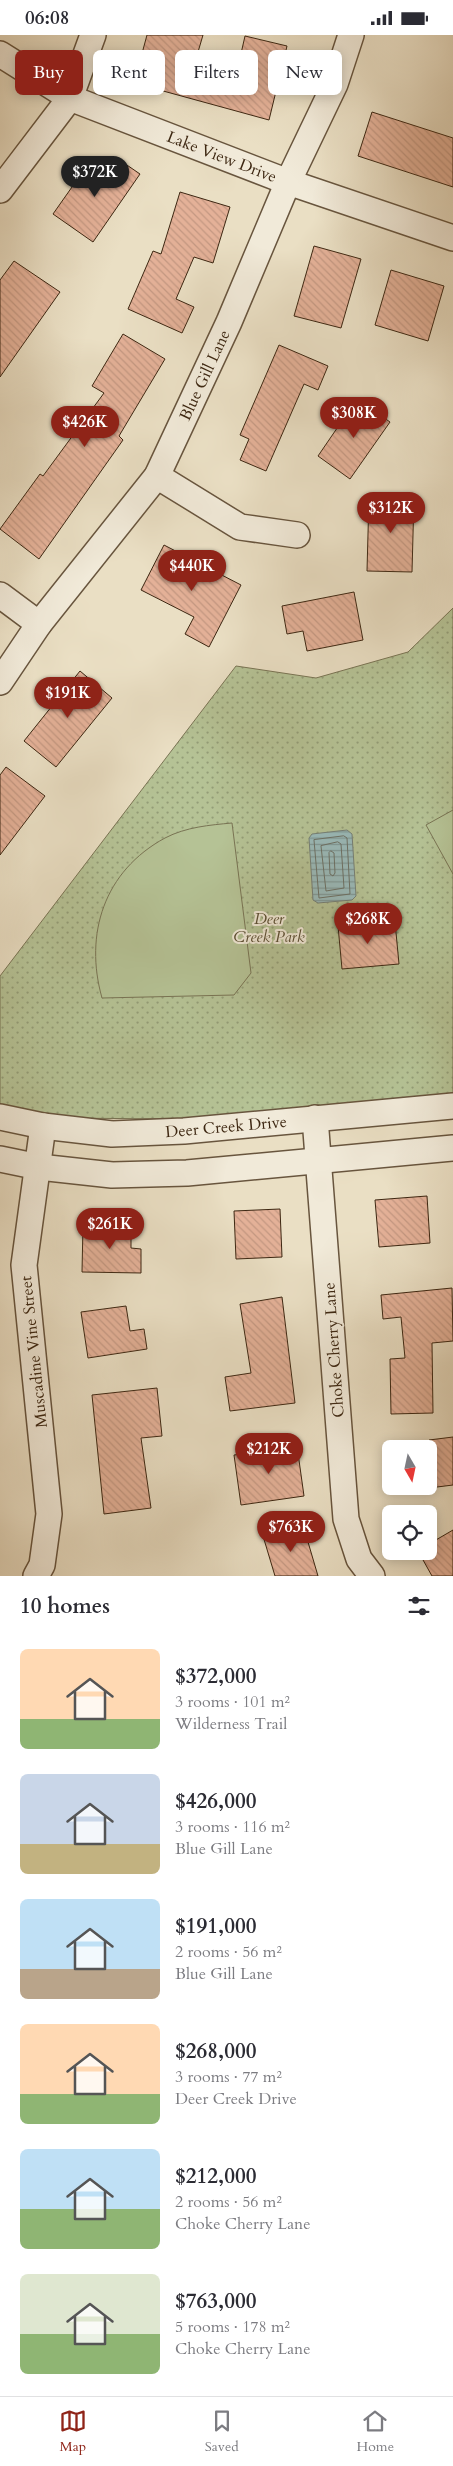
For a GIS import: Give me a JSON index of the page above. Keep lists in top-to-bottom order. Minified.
{"streets":{"street":["Lake View Drive","Blue Gill Lane","Deer Creek Drive","Choke Cherry Lane","Muscadine Vine Street"]},"crossings":[["Lake View Drive","Blue Gill Lane"],["Deer Creek Drive","Choke Cherry Lane"],["Deer Creek Drive","Muscadine Vine Street"]],"parks":["Deer Creek Park"],"north":"bottom","page":{"status":"06:08","chip":["Buy","Rent","Filters","New"],"price":["$372K","$308K","$426K","$312K","$440K","$191K","$268K","$261K","$212K","$763K"],"heading":"10 homes","list":[{"name":"$372,000","note":"3 rooms · 101 m² · Wilderness Trail"},{"name":"$426,000","note":"3 rooms · 116 m² · Blue Gill Lane"},{"name":"$191,000","note":"2 rooms · 56 m² · Blue Gill Lane"},{"name":"$268,000","note":"3 rooms · 77 m² · Deer Creek Drive"},{"name":"$212,000","note":"2 rooms · 56 m² · Choke Cherry Lane"},{"name":"$763,000","note":"5 rooms · 178 m² · Choke Cherry Lane"}],"tabs":["Map","Saved","Home"]}}
